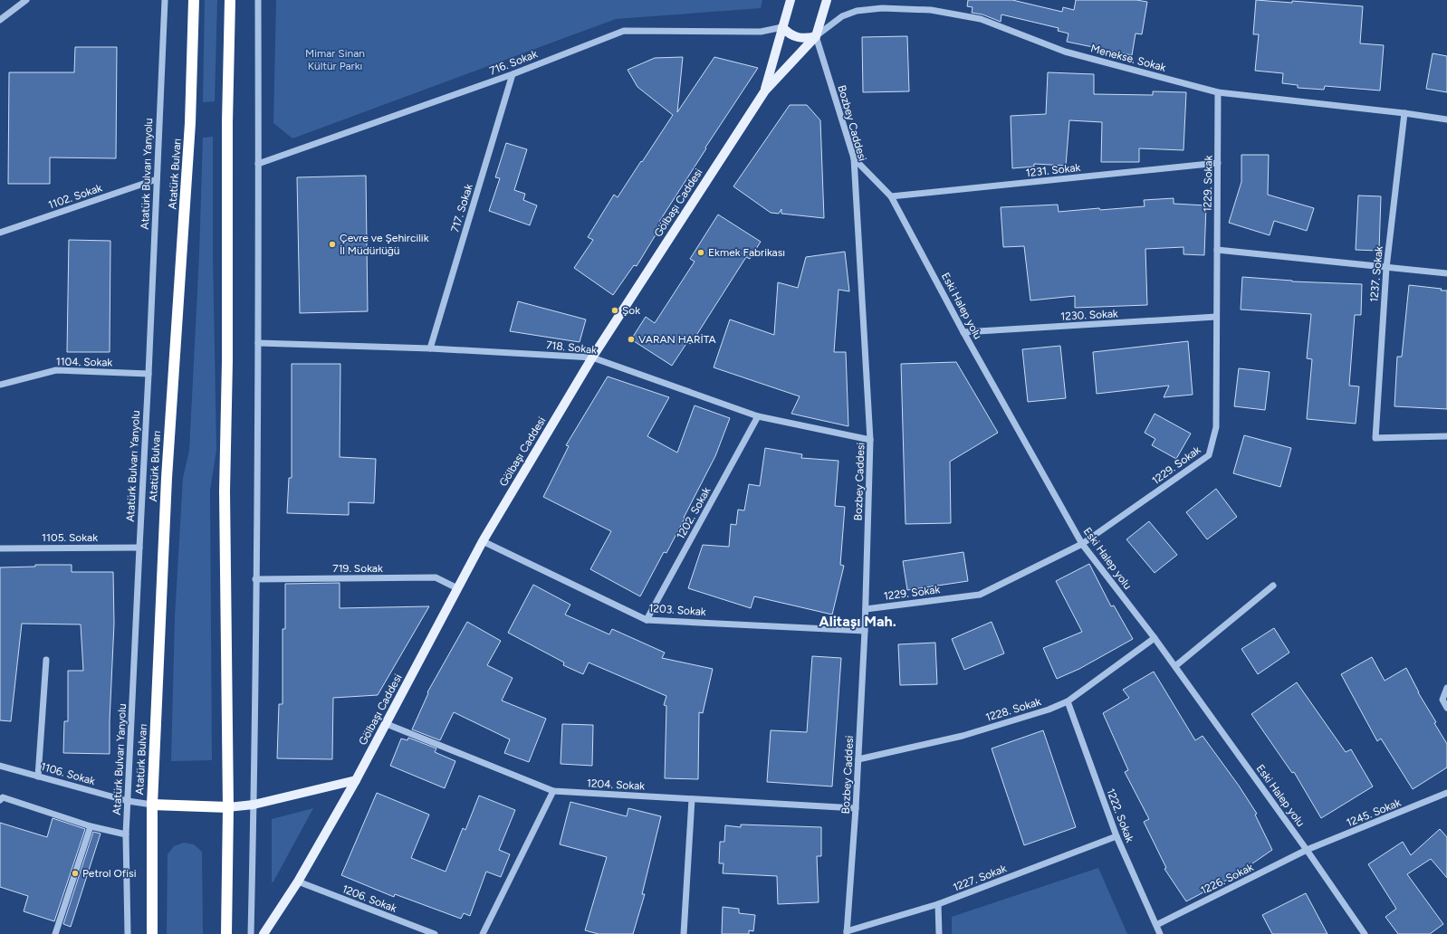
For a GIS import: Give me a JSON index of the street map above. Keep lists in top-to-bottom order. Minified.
{"streets":{"highway":["Atatürk Bulvarı"],"main road":["Gölbaşı Caddesi"],"street":["Menekse. Sokak","716. Sokak","Bozbey Caddesi","1231. Sokak","Atatürk Bulvarı Yanyolu","1229. Sokak","1102. Sokak","717. Sokak","1237. Sokak","Eski Halep yolu","1230. Sokak","718. Sokak","1104. Sokak","1202. Sokak","1105. Sokak","719. Sokak","1203. Sokak","1228. Sokak","1106. Sokak","1204. Sokak","1245. Sokak","1222. Sokak","1227. Sokak","1226. Sokak","1206. Sokak"]},"crossings":[["Menekse. Sokak","Bozbey Caddesi"],["Menekse. Sokak","1229. Sokak"],["Menekse. Sokak","Gölbaşı Caddesi"],["Menekse. Sokak","1237. Sokak"],["716. Sokak","717. Sokak"],["Bozbey Caddesi","1229. Sokak"],["Bozbey Caddesi","Gölbaşı Caddesi"],["Bozbey Caddesi","Eski Halep yolu"],["Bozbey Caddesi","718. Sokak"],["Bozbey Caddesi","1203. Sokak"],["Bozbey Caddesi","1228. Sokak"],["Bozbey Caddesi","1204. Sokak"],["Bozbey Caddesi","1227. Sokak"],["1231. Sokak","1229. Sokak"],["1231. Sokak","Eski Halep yolu"],["Atatürk Bulvarı Yanyolu","1102. Sokak"],["Atatürk Bulvarı Yanyolu","1104. Sokak"],["Atatürk Bulvarı Yanyolu","1105. Sokak"],["Atatürk Bulvarı Yanyolu","1106. Sokak"],["Atatürk Bulvarı","1106. Sokak"],["1229. Sokak","Eski Halep yolu"],["1229. Sokak","1230. Sokak"],["Gölbaşı Caddesi","718. Sokak"],["Gölbaşı Caddesi","719. Sokak"],["Gölbaşı Caddesi","1203. Sokak"],["Gölbaşı Caddesi","1204. Sokak"],["Gölbaşı Caddesi","1206. Sokak"],["717. Sokak","718. Sokak"],["Eski Halep yolu","1230. Sokak"],["Eski Halep yolu","1228. Sokak"],["Eski Halep yolu","1245. Sokak"],["Eski Halep yolu","1226. Sokak"],["718. Sokak","1202. Sokak"],["1202. Sokak","1203. Sokak"],["1228. Sokak","1222. Sokak"],["1245. Sokak","1226. Sokak"],["1222. Sokak","1227. Sokak"],["1222. Sokak","1226. Sokak"]],"districts":["Alitaşı Mah."],"parks":["Mimar Sinan Kültür Parkı"],"places":["Çevre ve Şehircilik İl Müdürlüğü","Ekmek Fabrikası","Şok","VARAN HARİTA","Petrol Ofisi"]}
